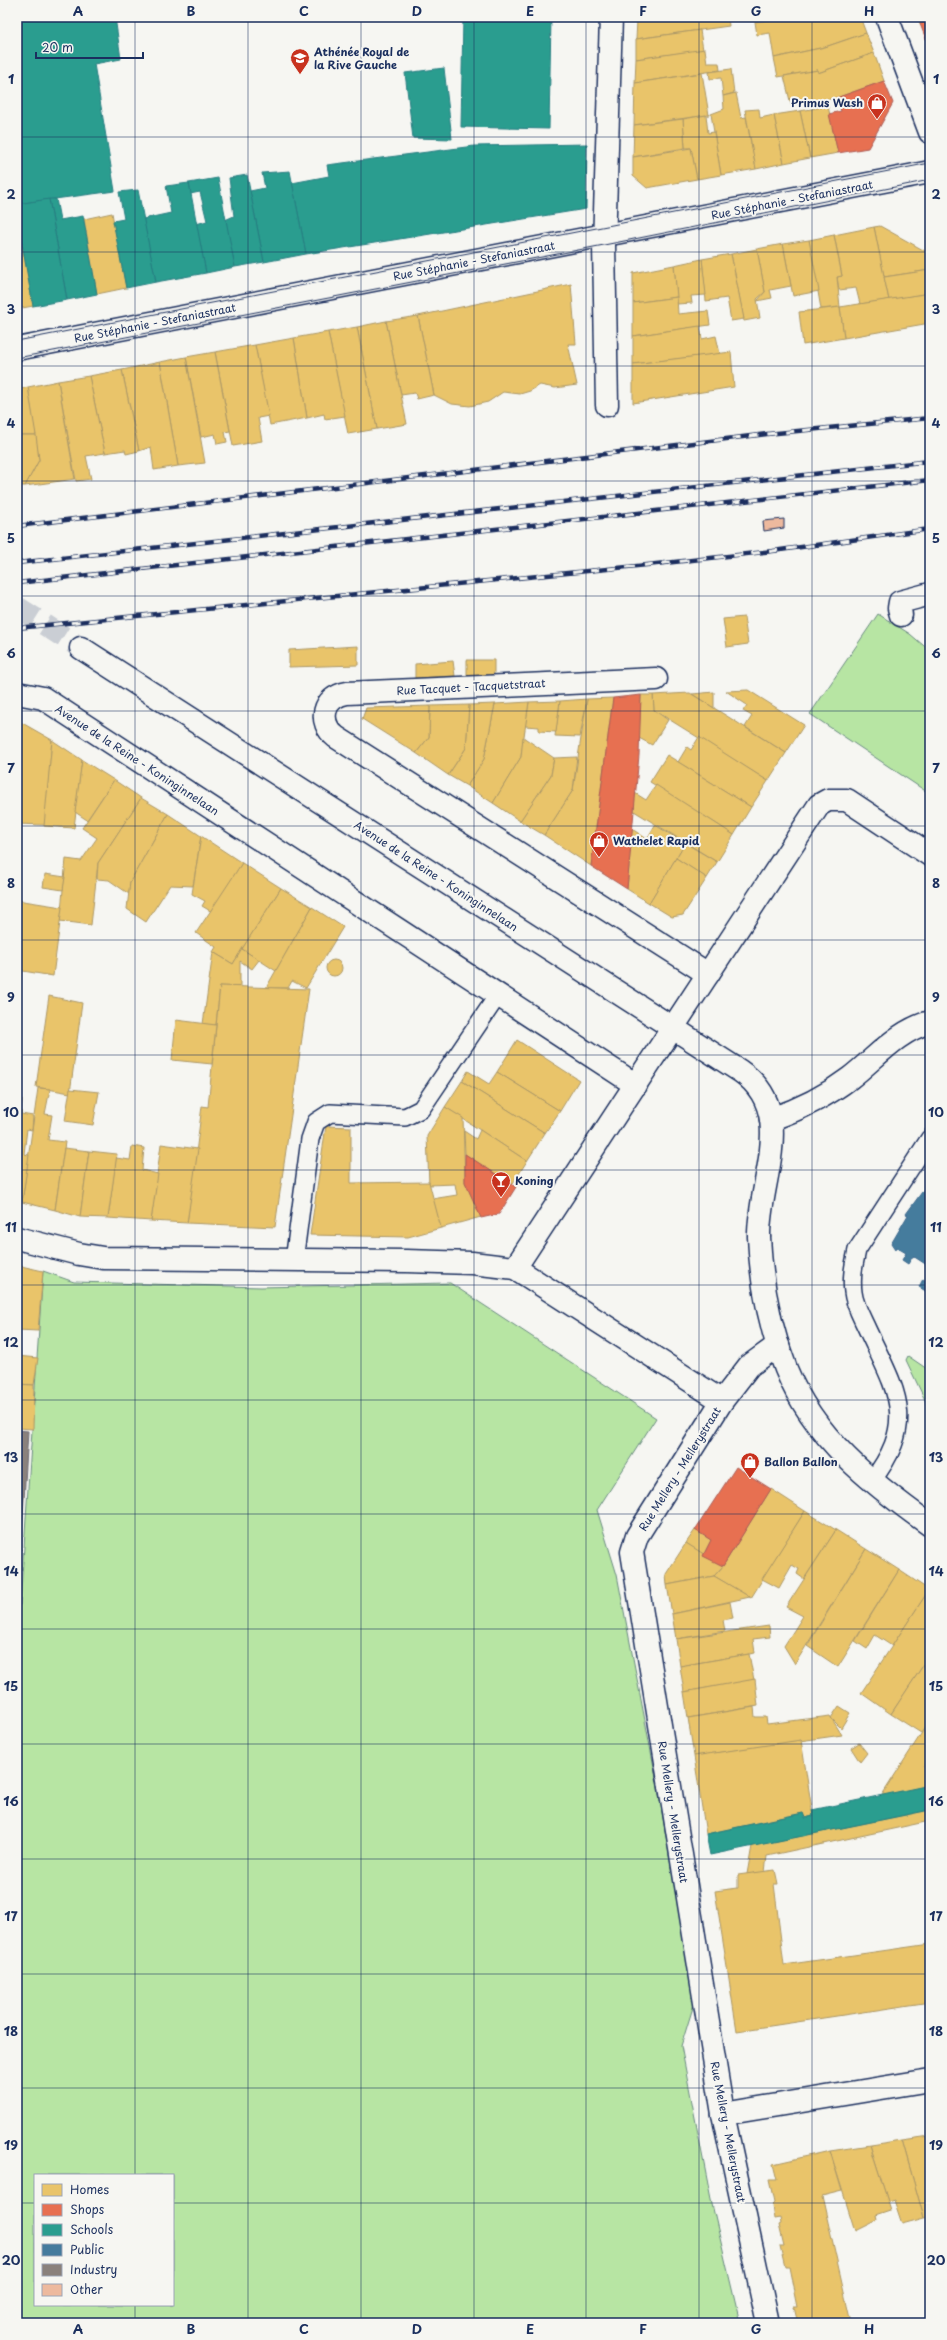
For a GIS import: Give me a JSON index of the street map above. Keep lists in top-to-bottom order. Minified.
{"streets":{"street":["Rue Stéphanie - Stefaniastraat","Rue Tacquet - Tacquetstraat","Avenue de la Reine - Koninginnelaan","Rue Mellery - Mellerystraat"]},"crossings":[["Avenue de la Reine - Koninginnelaan","Rue Mellery - Mellerystraat"]],"places":{"school or university":["Athénée Royal de la Rive Gauche"],"shop":["Primus Wash","Wathelet Rapid","Ballon Ballon"],"bar":["Koning"]},"legend":["Homes","Shops","Schools","Public","Industry","Other"],"scale_bar":"20 m","grid":{"columns":["A","B","C","D","E","F","G","H"],"rows":["1","2","3","4","5","6","7","8","9","10","11","12","13","14","15","16","17","18","19","20"]}}
